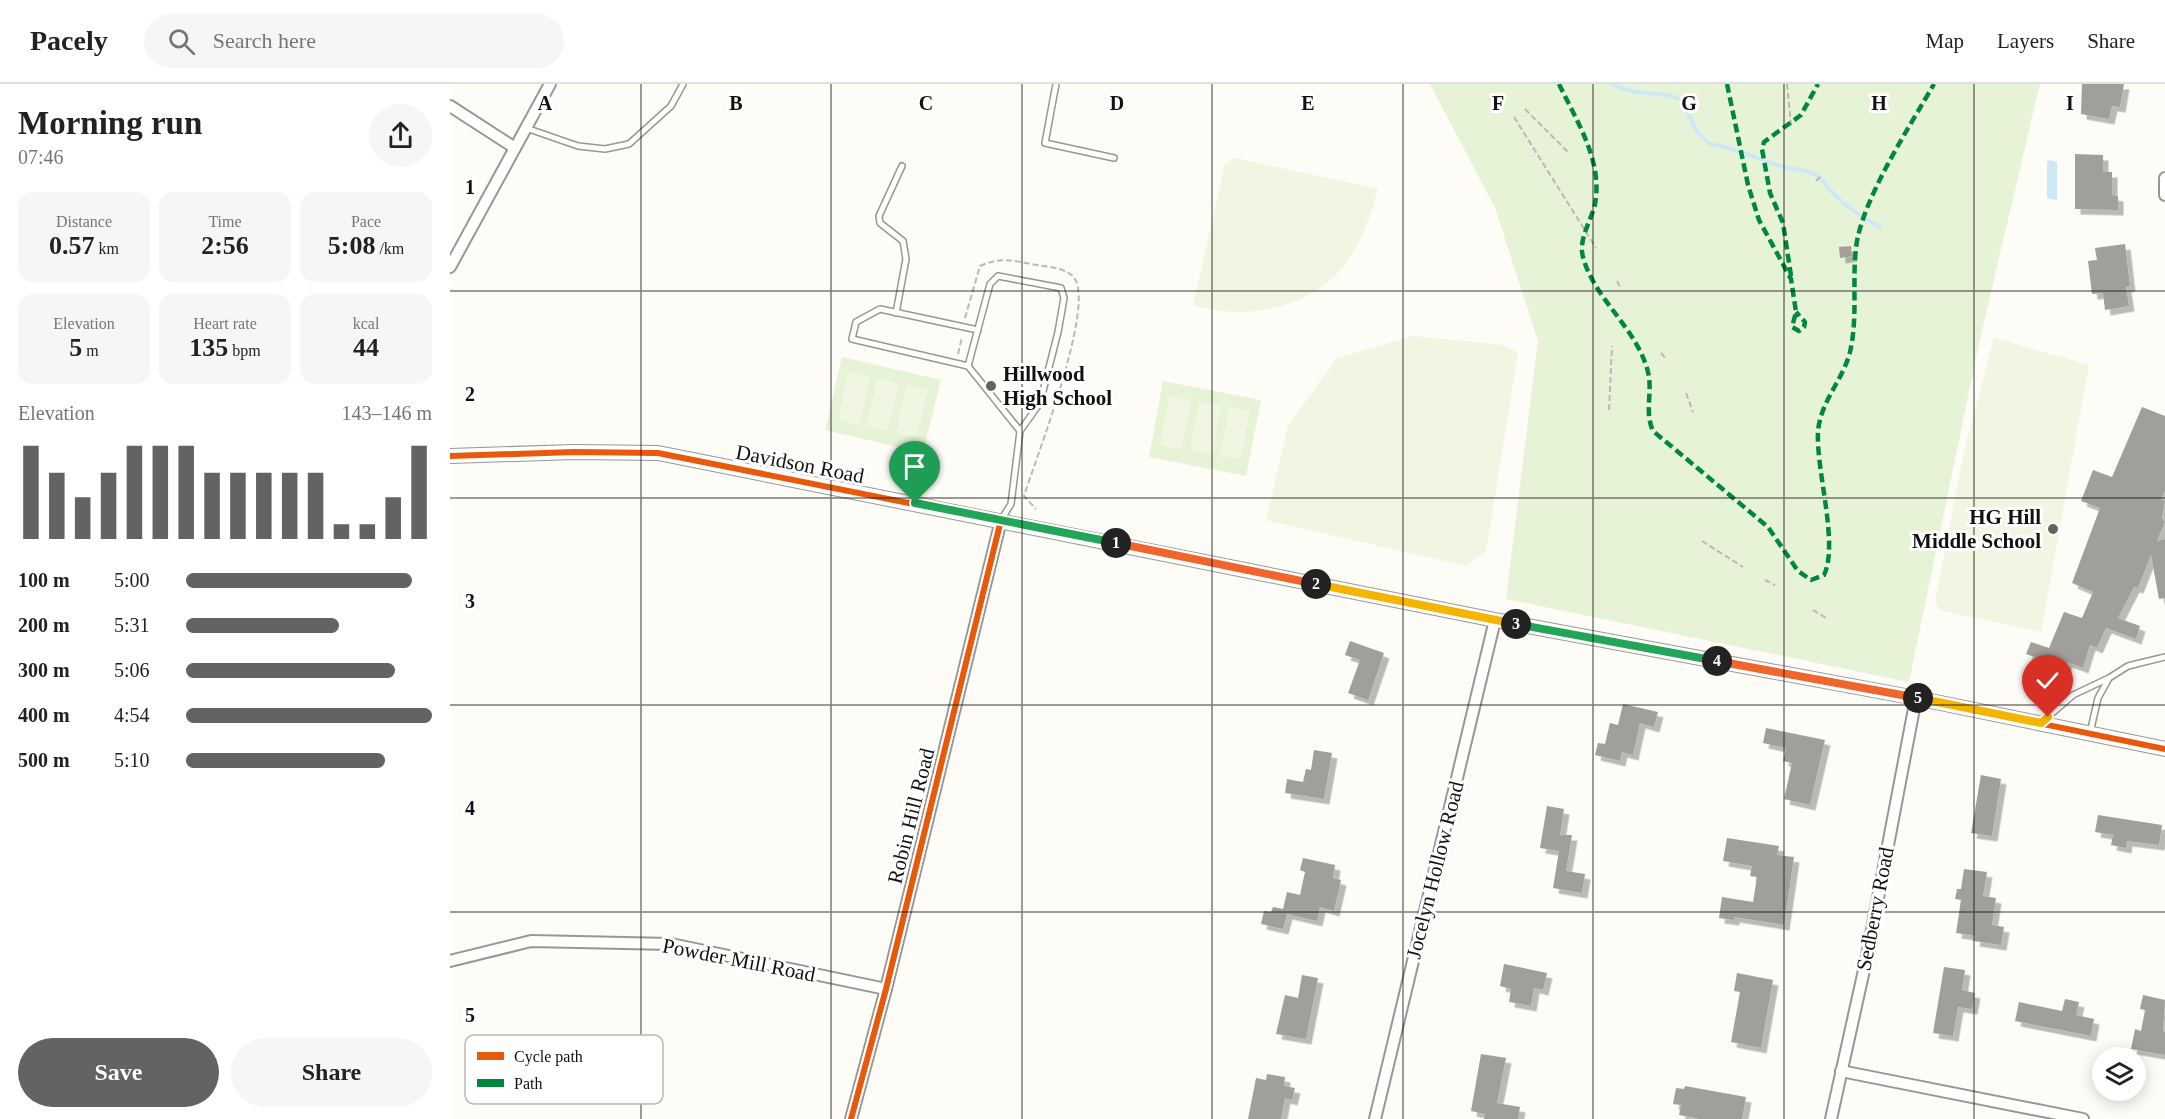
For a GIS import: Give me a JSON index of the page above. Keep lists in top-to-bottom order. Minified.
{"streets":{"street":["Davidson Road","Robin Hill Road","Jocelyn Hollow Road","Sedberry Road","Powder Mill Road"]},"crossings":[["Davidson Road","Robin Hill Road"],["Davidson Road","Jocelyn Hollow Road"],["Davidson Road","Sedberry Road"],["Robin Hill Road","Powder Mill Road"]],"places":["Hillwood High School","HG Hill Middle School"],"legend":["Cycle path","Path"],"page":{"header":"Pacely","search":"Search here","nav":["Map","Layers","Share"],"heading":["Morning run","07:46"],"stats":[["Distance","0.57 km"],["Time","2:56"],["Pace","5:08 /km"],["Elevation","5 m"],["Heart rate","135 bpm"],["kcal","44"]],"chart":["Elevation","143–146 m"],"pins":["1","2","3","4","5"],"list":[{"name":"100 m","note":"5:00"},{"name":"200 m","note":"5:31"},{"name":"300 m","note":"5:06"},{"name":"400 m","note":"4:54"},{"name":"500 m","note":"5:10"}],"buttons":["Save","Share"]},"grid":{"columns":["A","B","C","D","E","F","G","H","I"],"rows":["1","2","3","4","5"]}}
